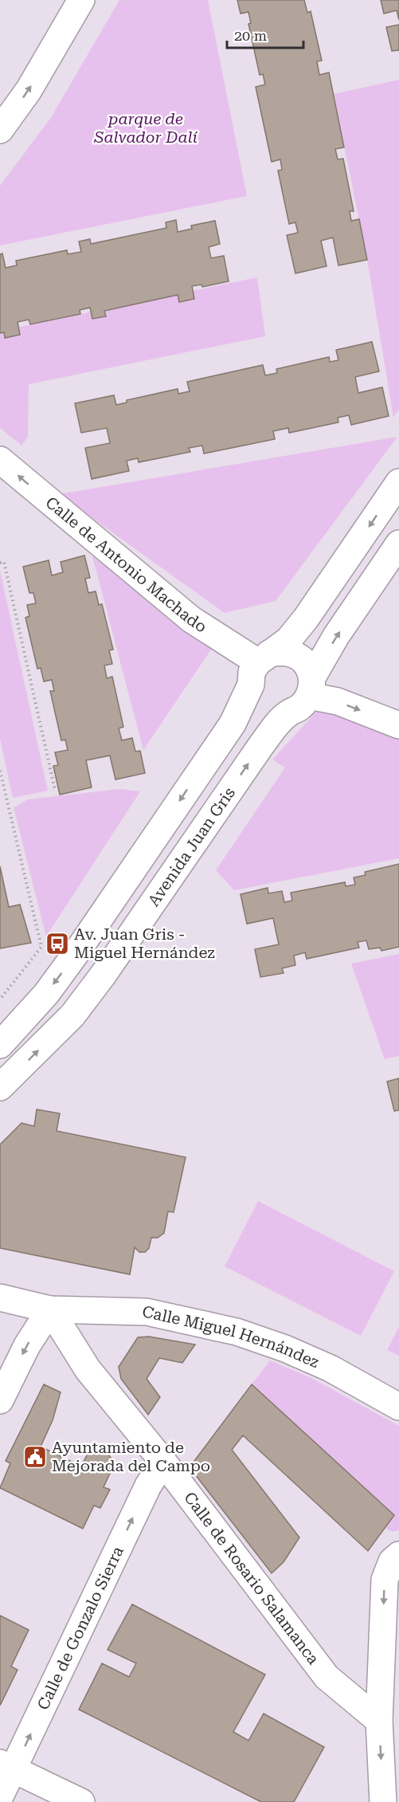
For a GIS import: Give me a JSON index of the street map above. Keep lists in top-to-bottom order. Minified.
{"streets":{"street":["Calle de Antonio Machado","Avenida Juan Gris","Calle Miguel Hernández","Calle de Rosario Salamanca","Calle de Gonzalo Sierra"]},"crossings":[["Calle de Antonio Machado","Avenida Juan Gris"],["Calle Miguel Hernández","Calle de Rosario Salamanca"],["Calle de Rosario Salamanca","Calle de Gonzalo Sierra"]],"one_way":["Calle de Antonio Machado","Calle de Gonzalo Sierra"],"parks":["parque de Salvador Dalí"],"places":{"bus stop":["Av. Juan Gris - Miguel Hernández"],"public building":["Ayuntamiento de Mejorada del Campo"]},"scale_bar":"20 m"}
